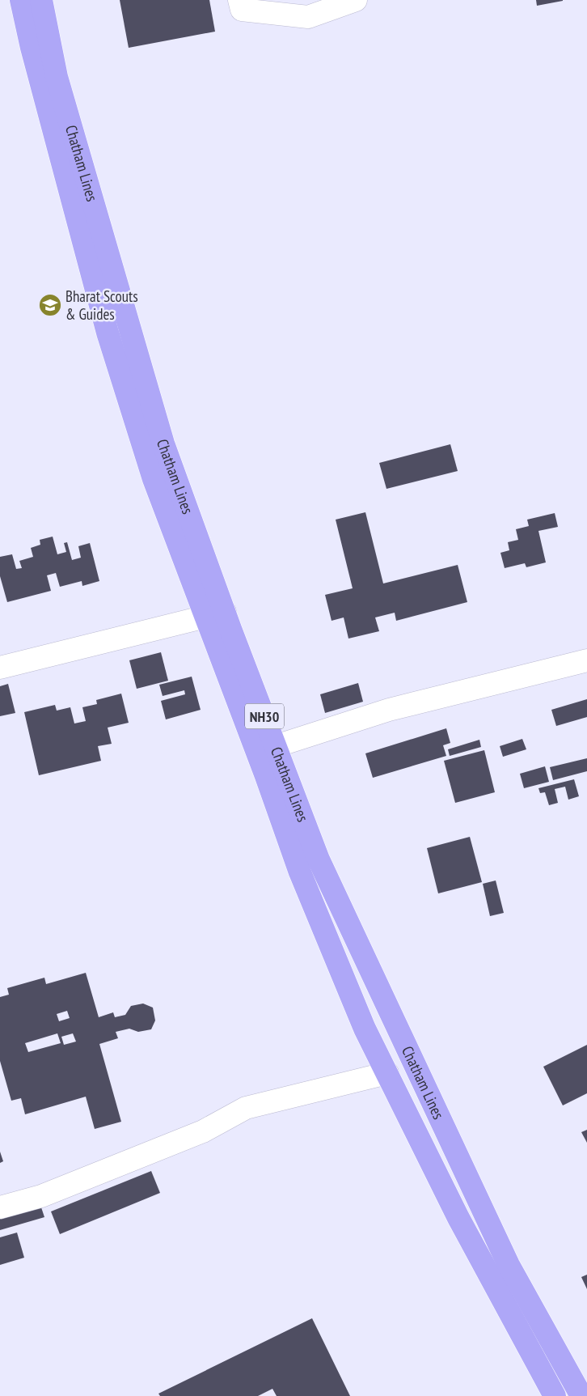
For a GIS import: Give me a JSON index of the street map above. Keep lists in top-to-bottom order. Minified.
{"streets":{"highway":["Chatham Lines","NH30"]},"places":{"school or university":["Bharat Scouts & Guides"]}}
